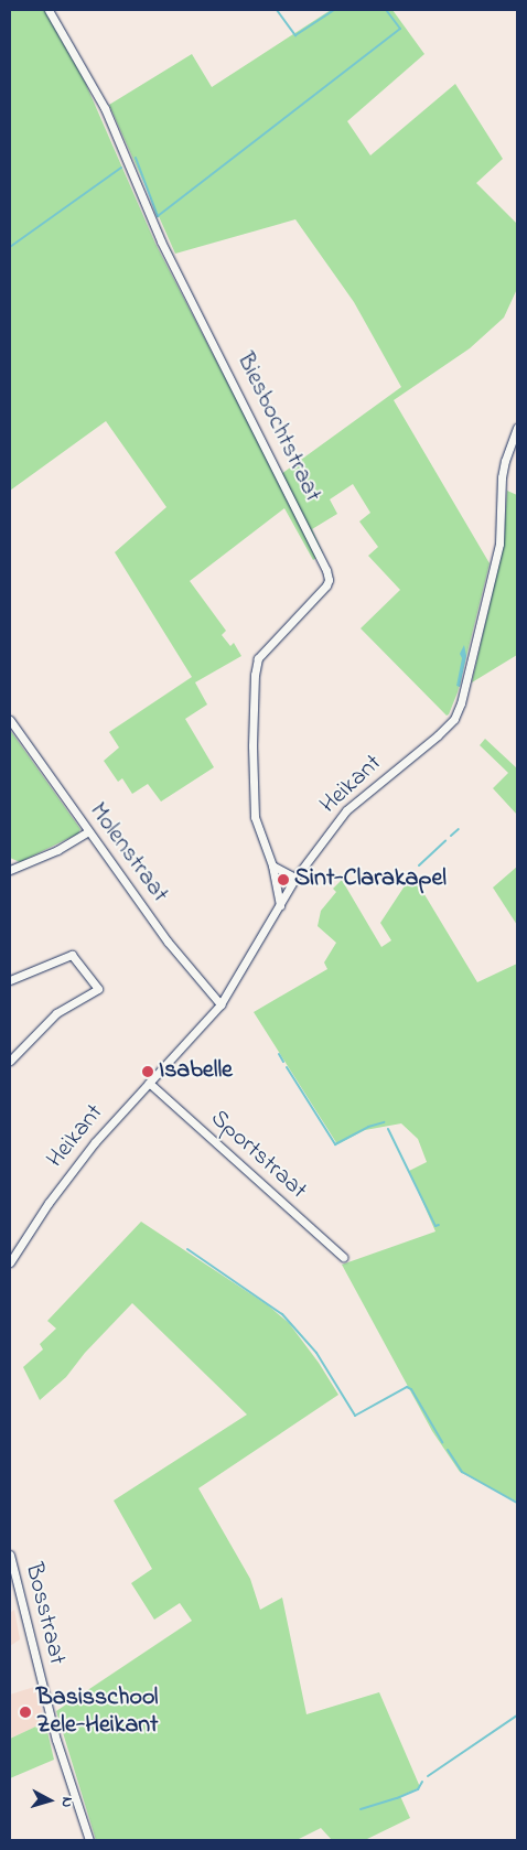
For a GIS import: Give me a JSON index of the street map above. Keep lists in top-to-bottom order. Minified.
{"streets":{"street":["Biesbochtstraat","Heikant","Molenstraat","Sportstraat","Bosstraat"]},"crossings":[["Biesbochtstraat","Heikant"],["Heikant","Molenstraat"],["Heikant","Sportstraat"]],"places":["Sint-Clarakapel","Isabelle","Basisschool Zele-Heikant"],"north":"right"}
